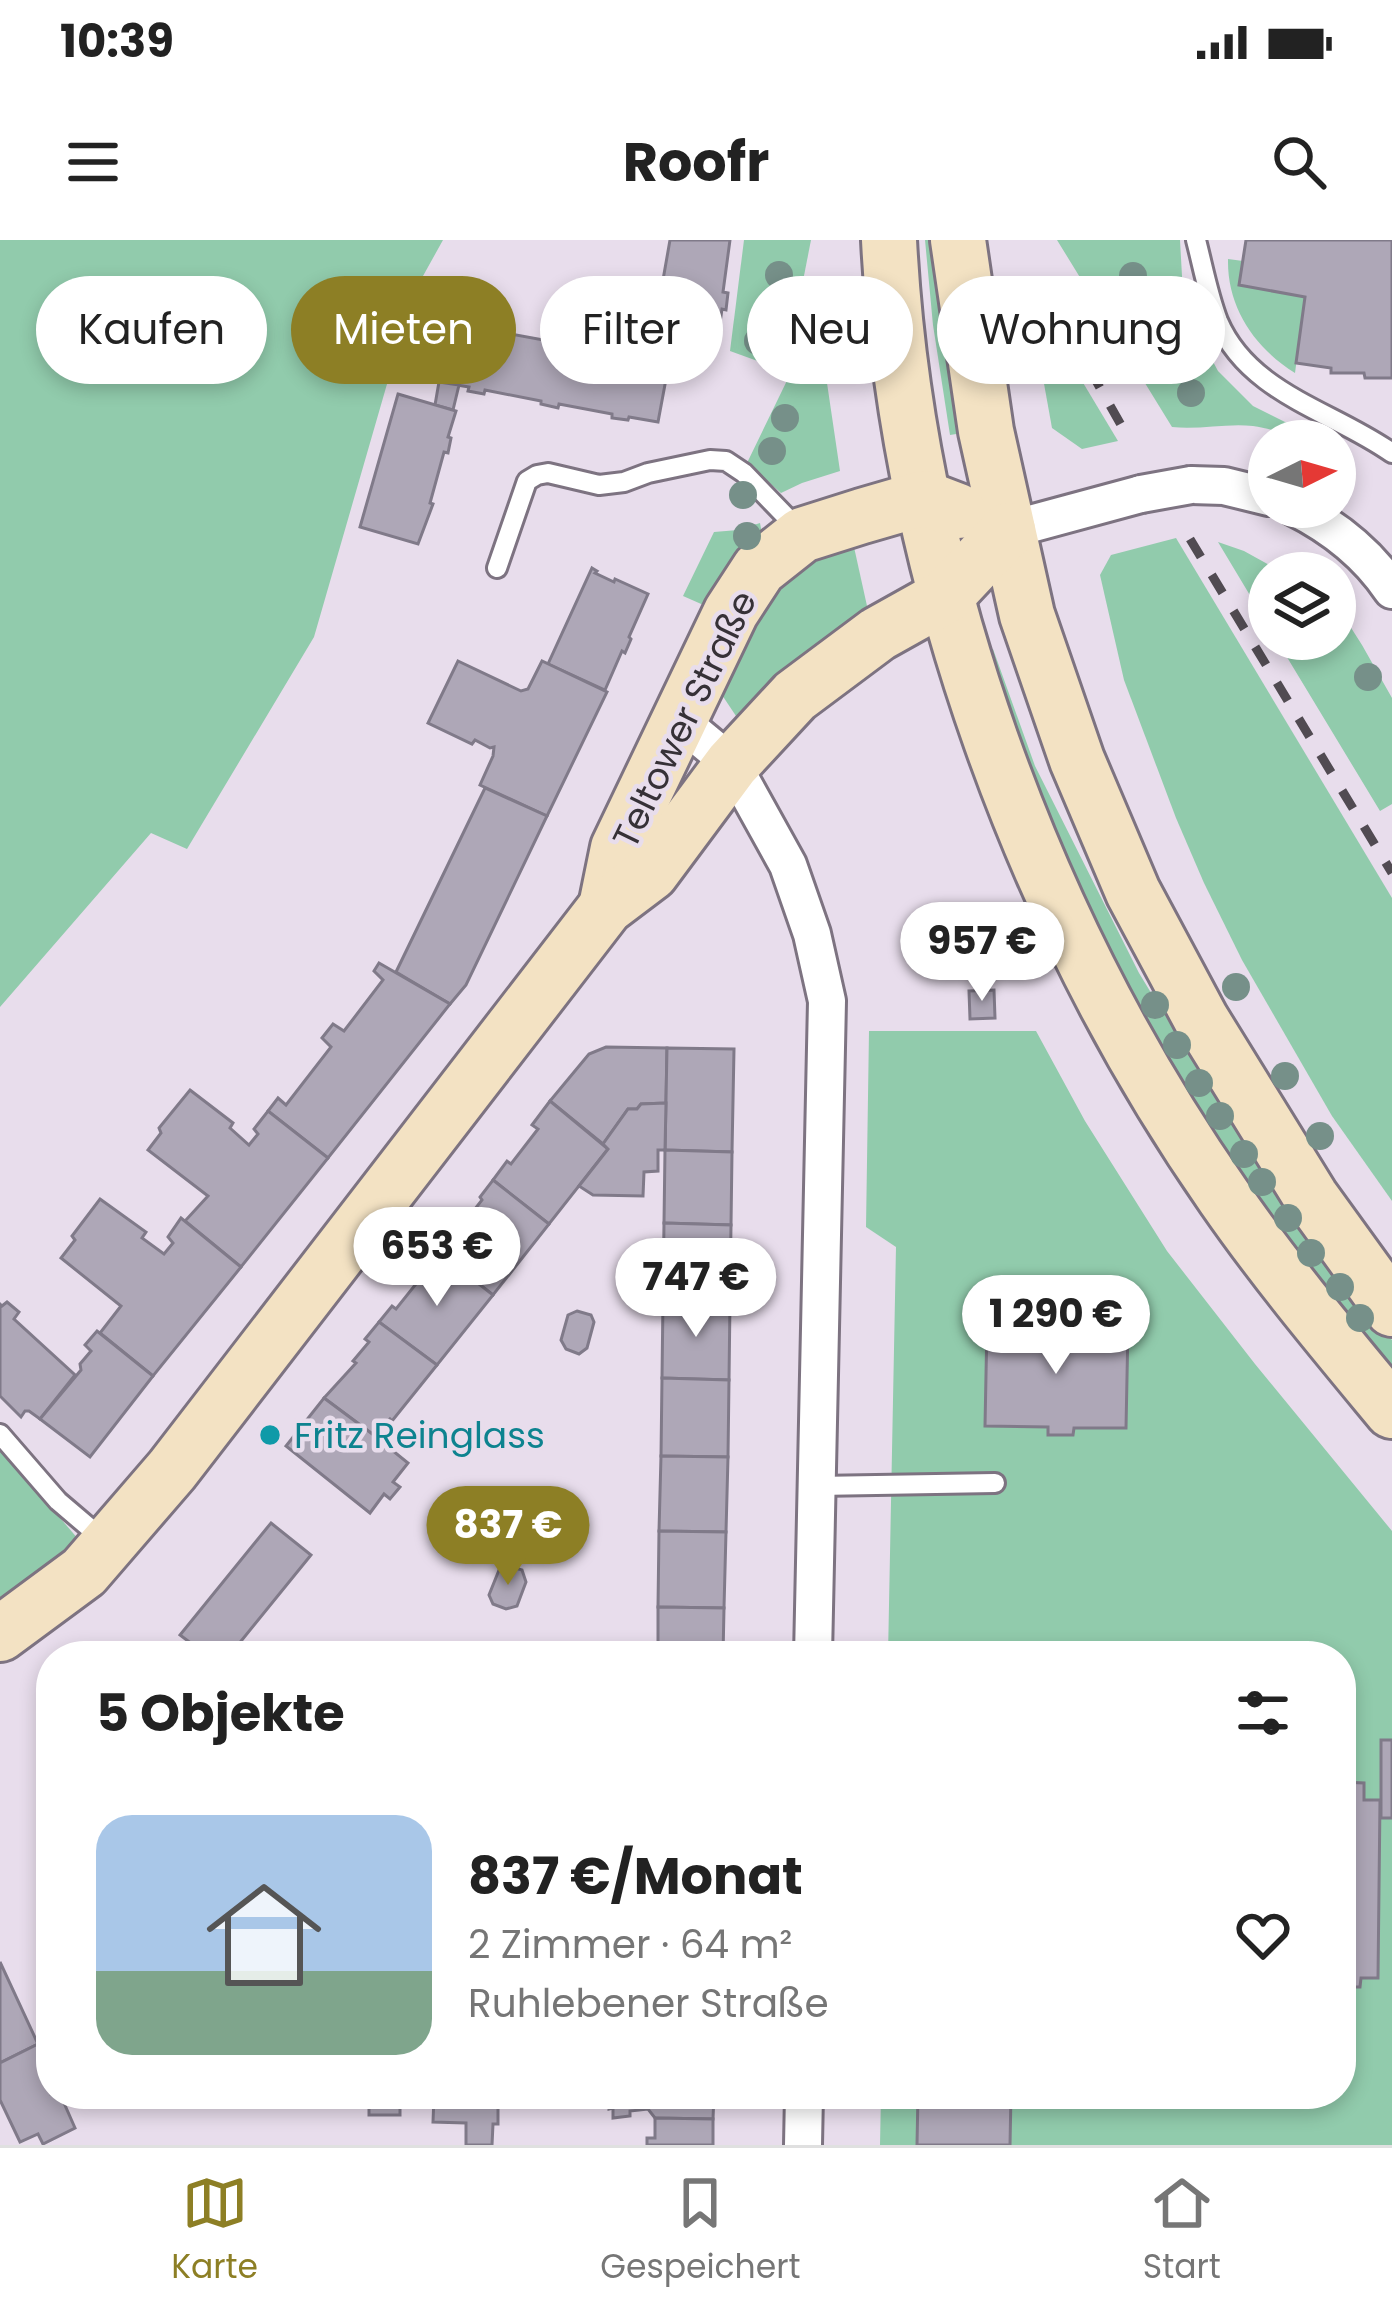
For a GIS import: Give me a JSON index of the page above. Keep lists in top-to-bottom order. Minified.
{"streets":{"main road":["Teltower Straße"]},"places":["Fritz Reinglass"],"north":"right","page":{"status":"10:39","header":"Roofr","chip":["Kaufen","Mieten","Filter","Neu","Wohnung"],"price":["957 €","653 €","747 €","1 290 €","837 €"],"heading":"5 Objekte","list":[{"name":"837 €/Monat","note":"2 Zimmer · 64 m² · Ruhlebener Straße"}],"tabs":["Karte","Gespeichert","Start"]}}
